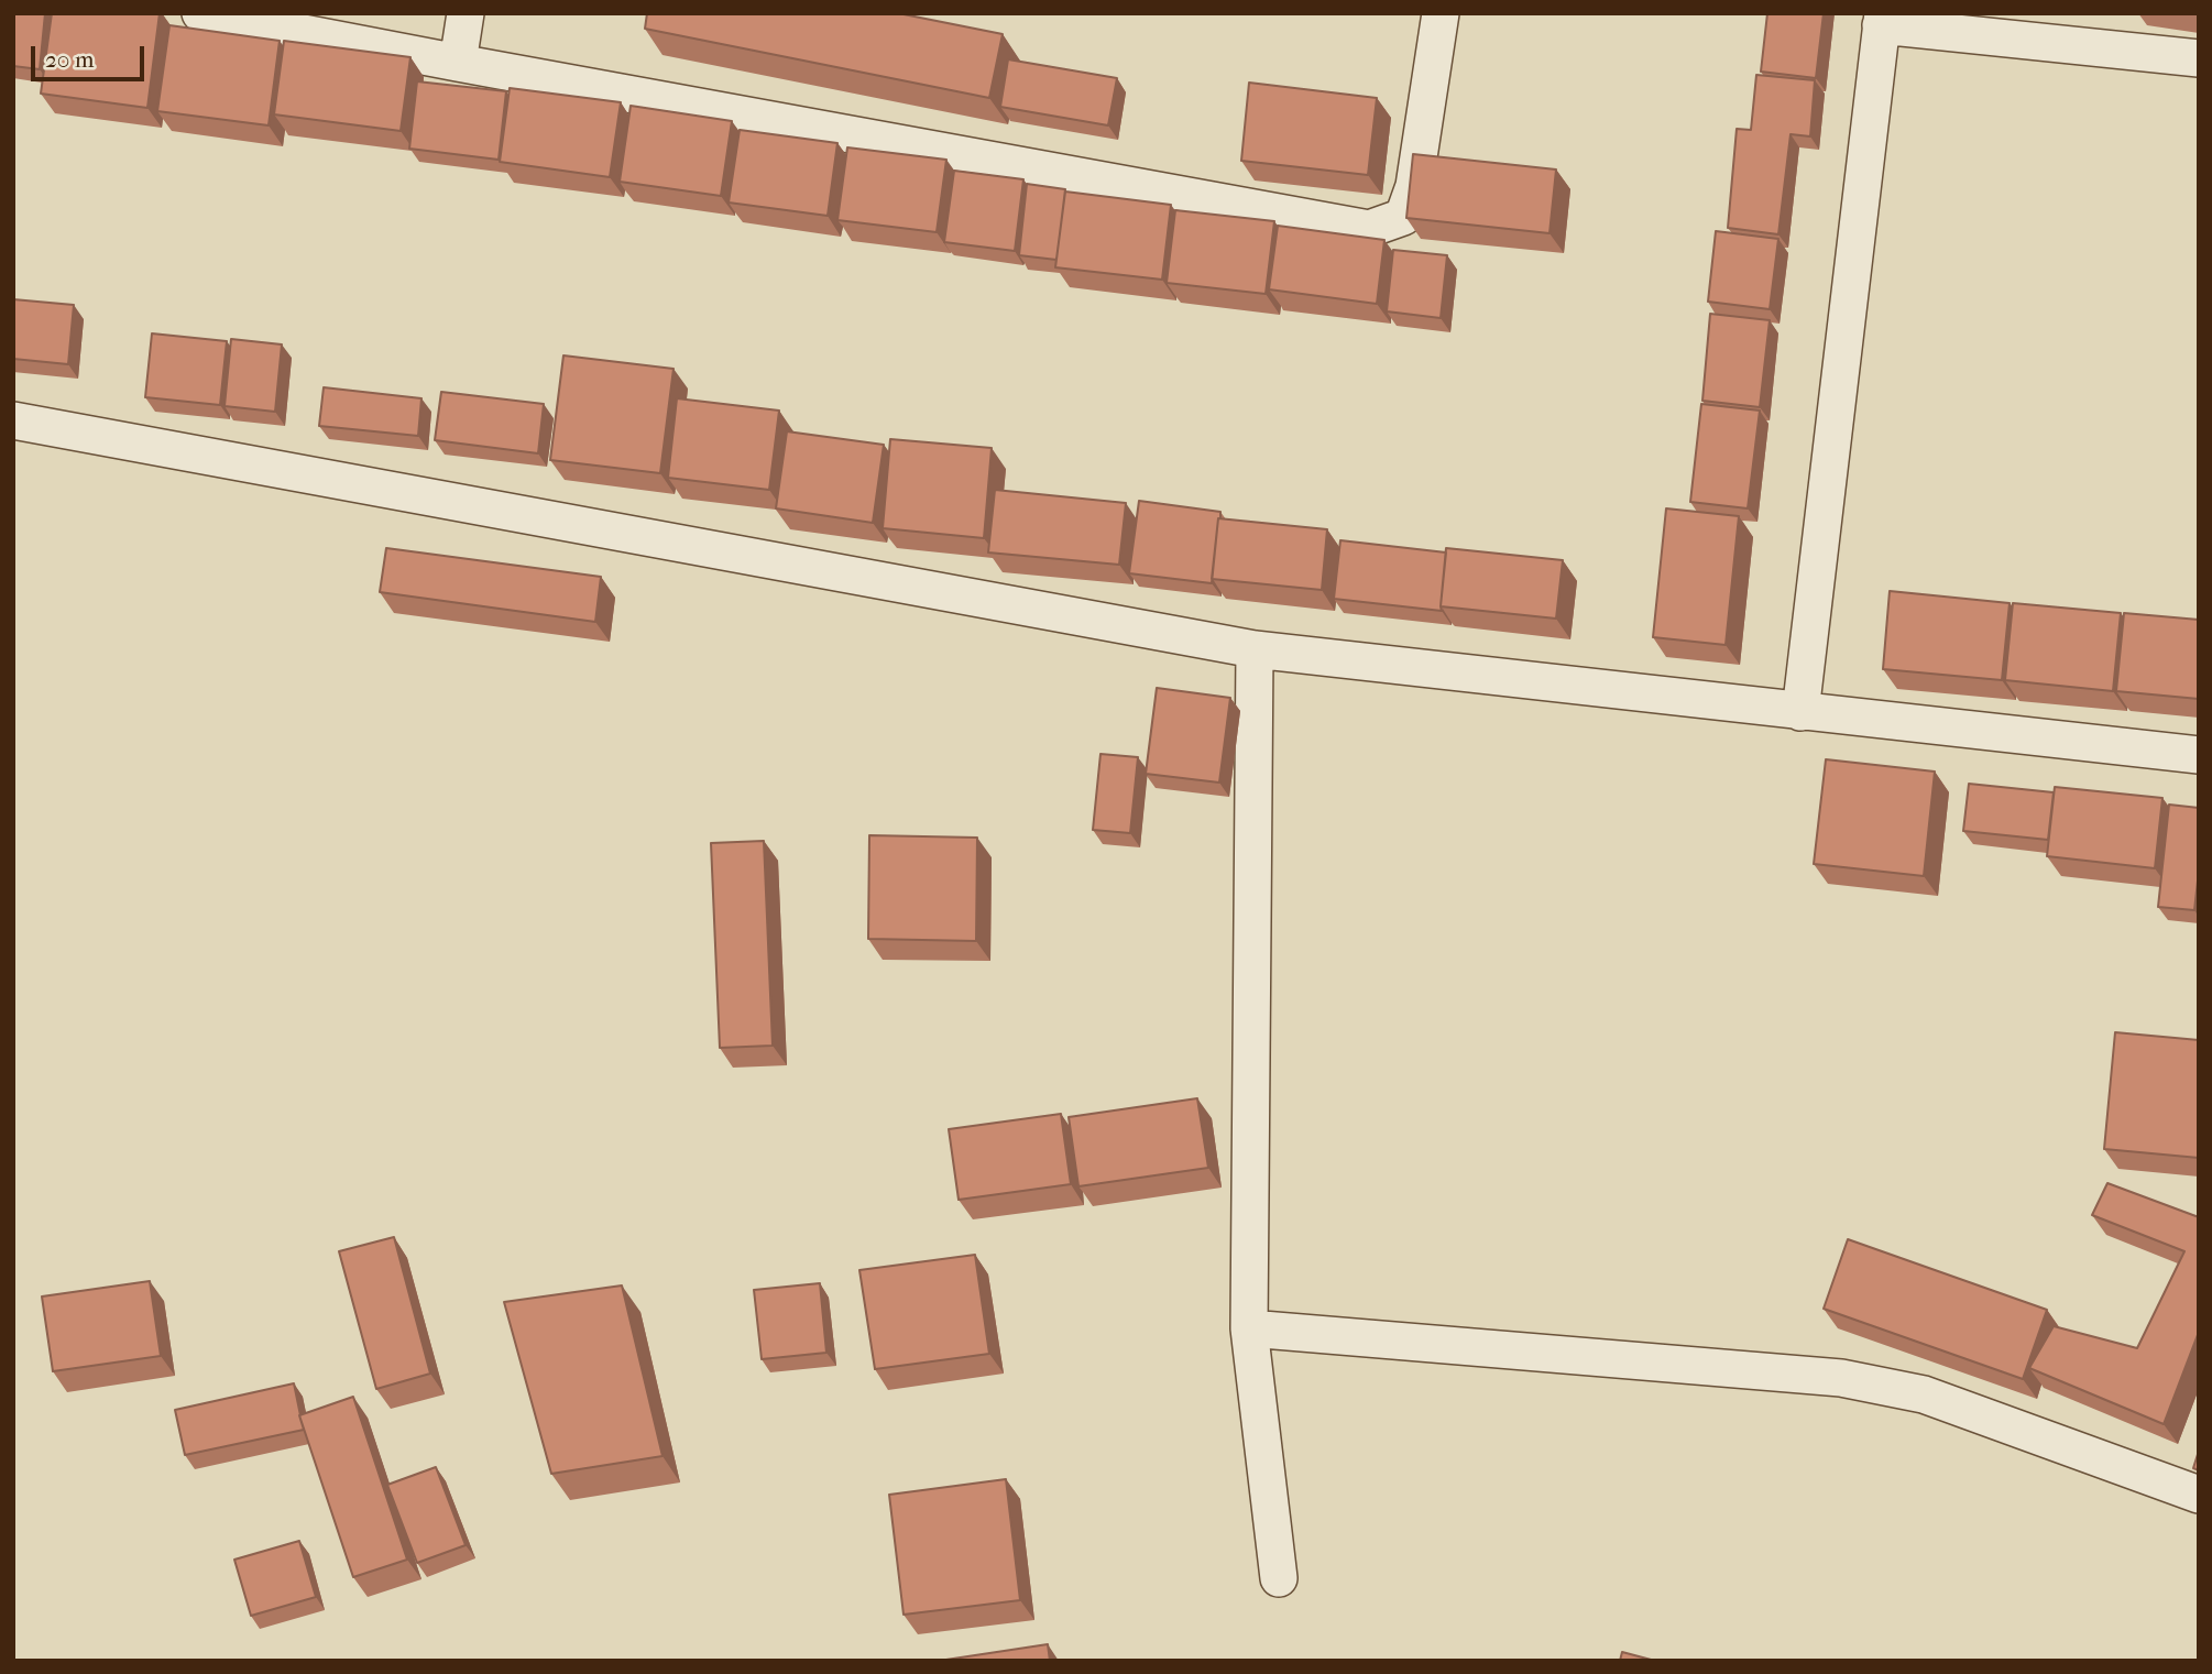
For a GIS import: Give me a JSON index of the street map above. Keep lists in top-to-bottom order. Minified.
{"scale_bar":"20 m"}
